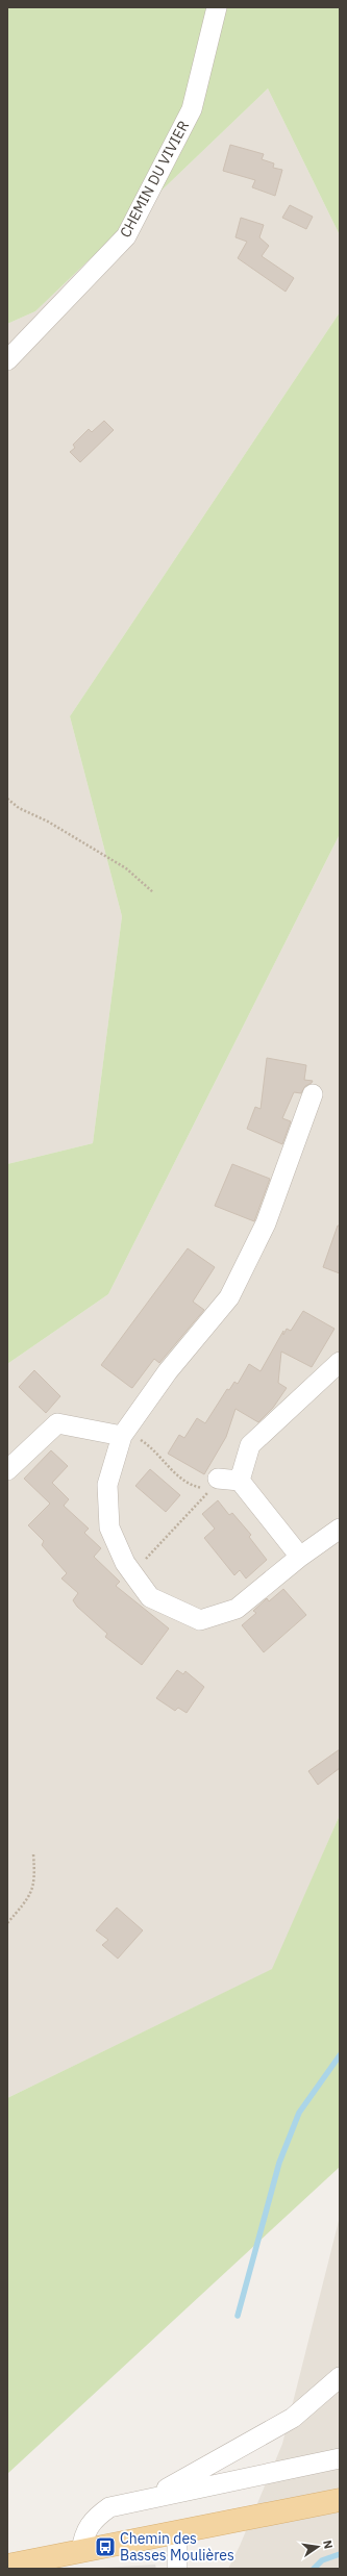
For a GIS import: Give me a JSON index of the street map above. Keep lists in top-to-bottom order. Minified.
{"streets":{"street":["CHEMIN DU VIVIER"]},"places":{"bus stop":["Chemin des Basses Moulières"]},"north":"right"}
